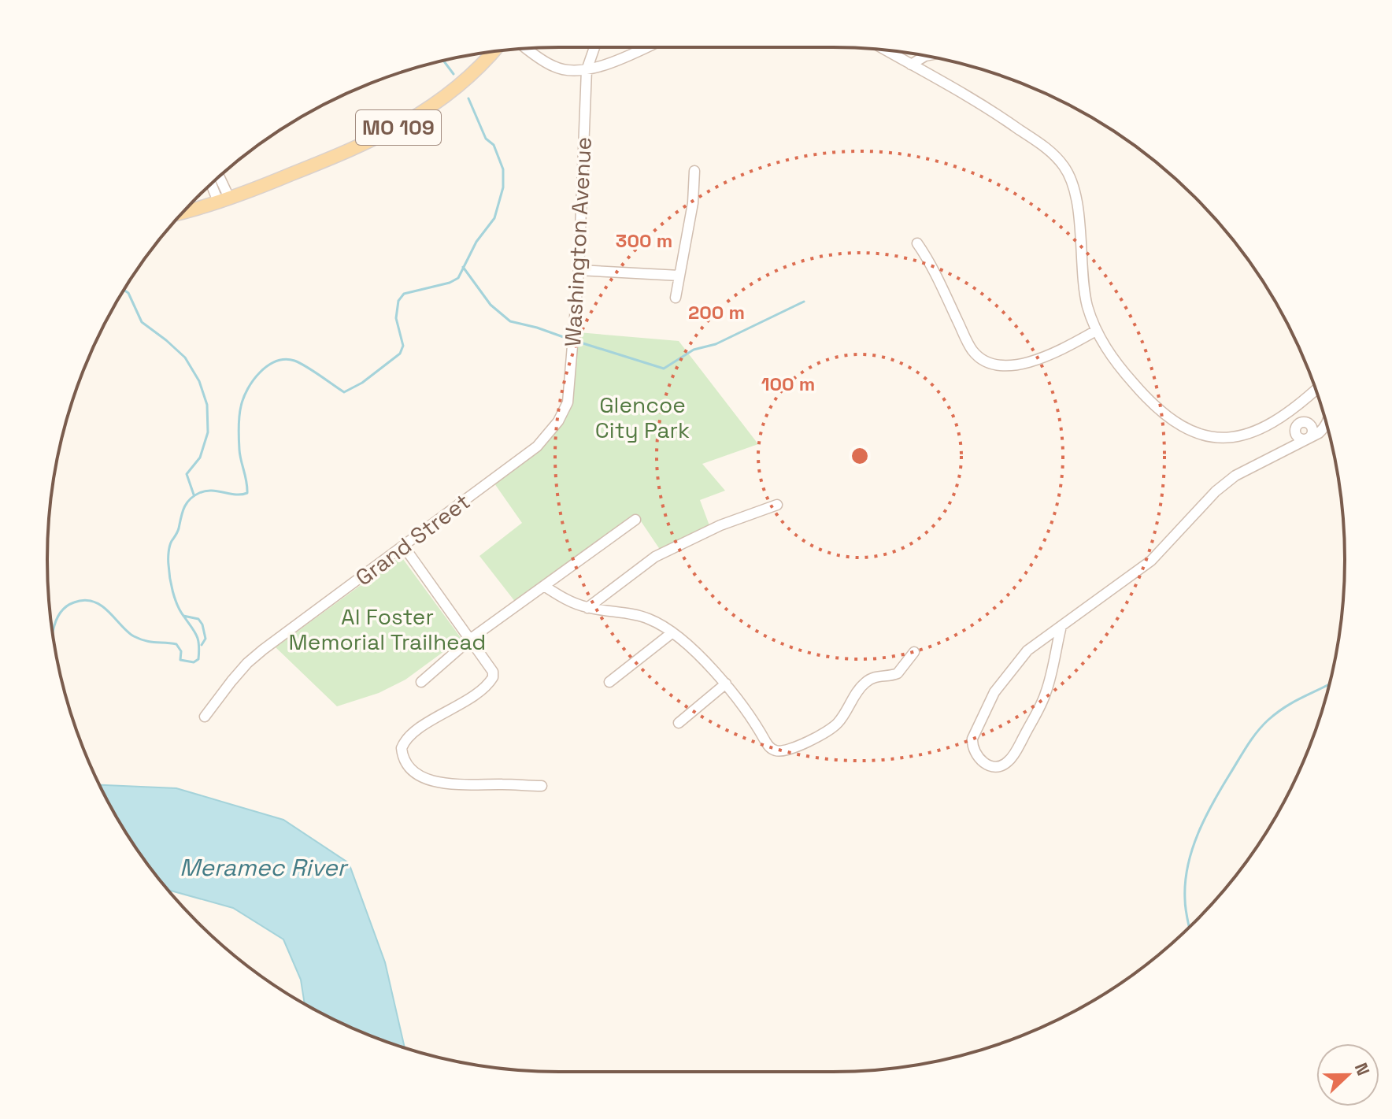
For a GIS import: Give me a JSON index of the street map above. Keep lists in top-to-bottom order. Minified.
{"streets":{"main road":["MO 109"],"street":["Washington Avenue","Grand Street"]},"crossings":[["Washington Avenue","Grand Street"]],"water":["Meramec River"],"parks":["Glencoe City Park","Al Foster Memorial Trailhead"],"north":"right","rings":["300 m","200 m","100 m"]}
